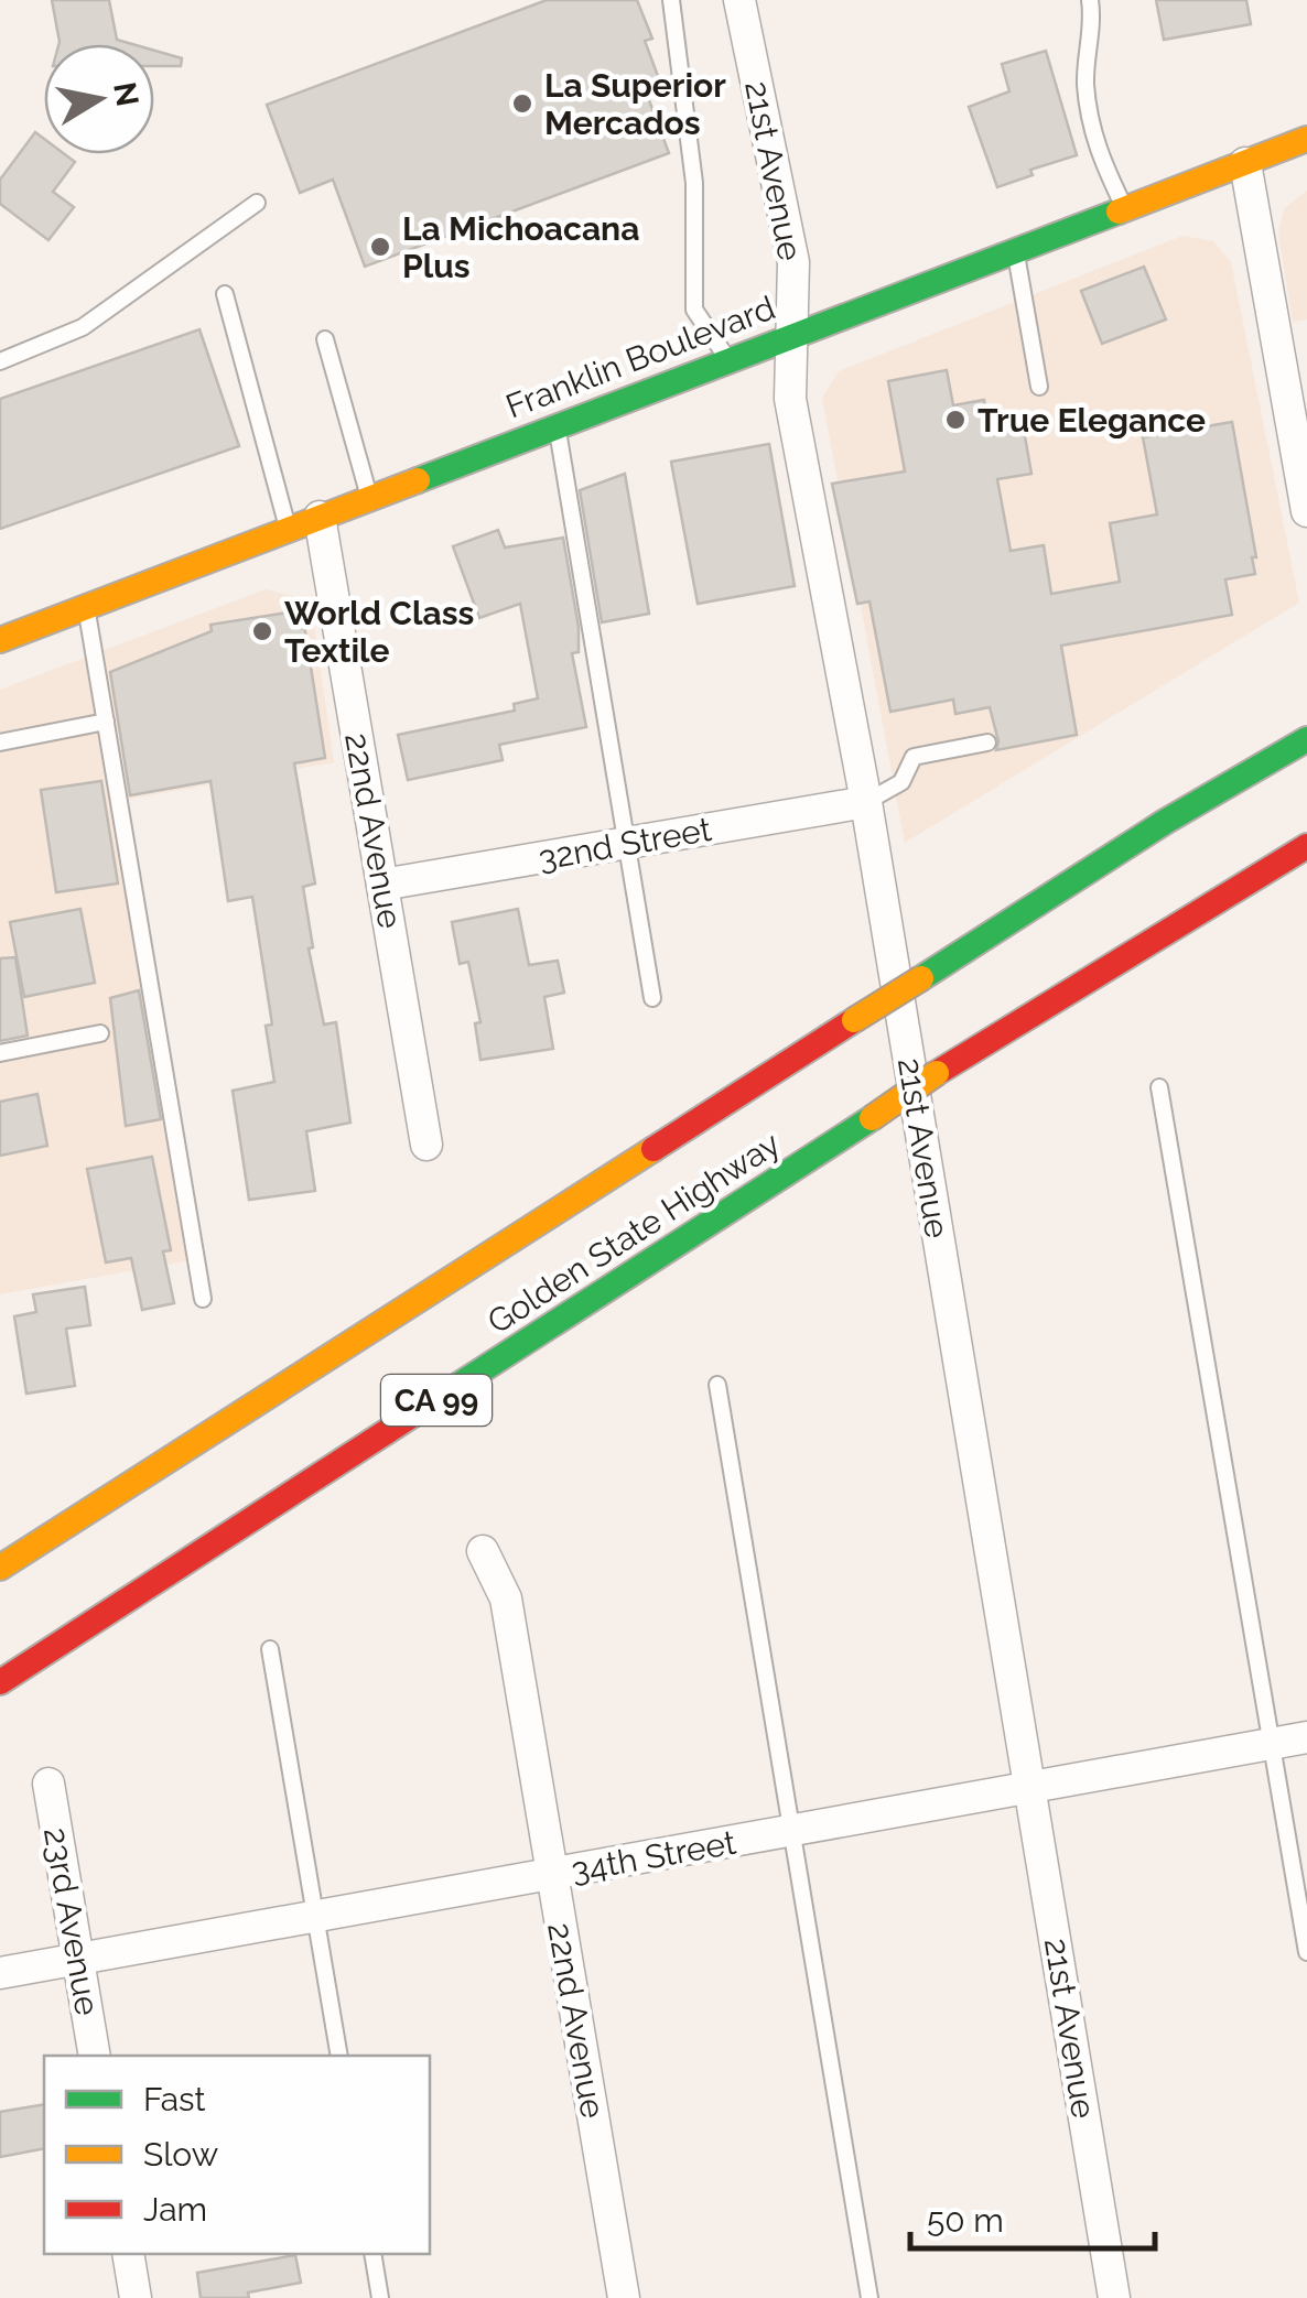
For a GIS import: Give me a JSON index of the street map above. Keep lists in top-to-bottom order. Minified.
{"streets":{"main road":["Franklin Boulevard","Golden State Highway","CA 99"],"street":["21st Avenue","22nd Avenue","32nd Street","34th Street","23rd Avenue"]},"crossings":[["21st Avenue","Franklin Boulevard"],["21st Avenue","32nd Street"],["21st Avenue","34th Street"],["Franklin Boulevard","22nd Avenue"],["22nd Avenue","32nd Street"],["22nd Avenue","34th Street"],["34th Street","23rd Avenue"]],"places":["La Superior Mercados","La Michoacana Plus","True Elegance","World Class Textile"],"legend":["Fast","Slow","Jam"],"scale_bar":"50 m","north":"right"}
